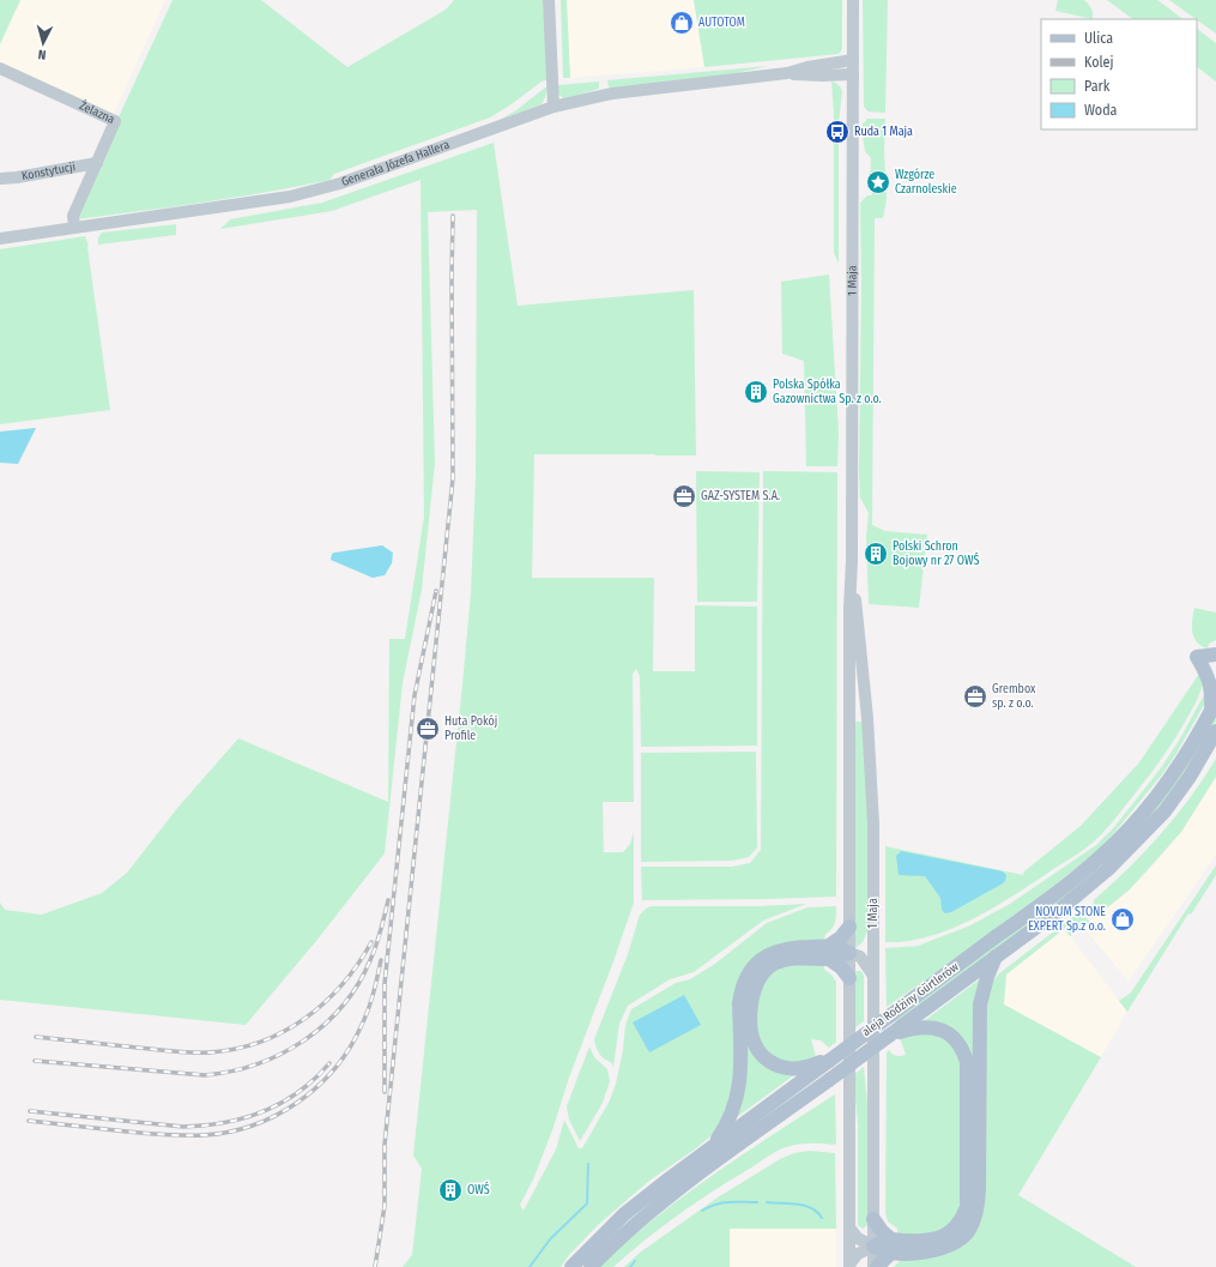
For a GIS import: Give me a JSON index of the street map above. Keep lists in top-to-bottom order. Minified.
{"streets":{"main road":["aleja Rodziny Gürtlerów"],"street":["Żelazna","Generała Józefa Hallera","Konstytucji","1 Maja"]},"crossings":[["Żelazna","Generała Józefa Hallera"],["Żelazna","Konstytucji"],["Generała Józefa Hallera","1 Maja"]],"places":{"shop":["AUTOTOM","NOVUM STONE EXPERT Sp.z o.o."],"bus stop":["Ruda 1 Maja"],"place":["Wzgórze Czarnoleskie"],"building":["Polska Spółka Gazownictwa Sp. z o.o.","Polski Schron Bojowy nr 27 OWŚ","OWŚ"],"office":["GAZ-SYSTEM S.A.","Grembox sp. z o.o.","Huta Pokój Profile"]},"legend":["Ulica","Kolej","Park","Woda"],"north":"bottom"}
